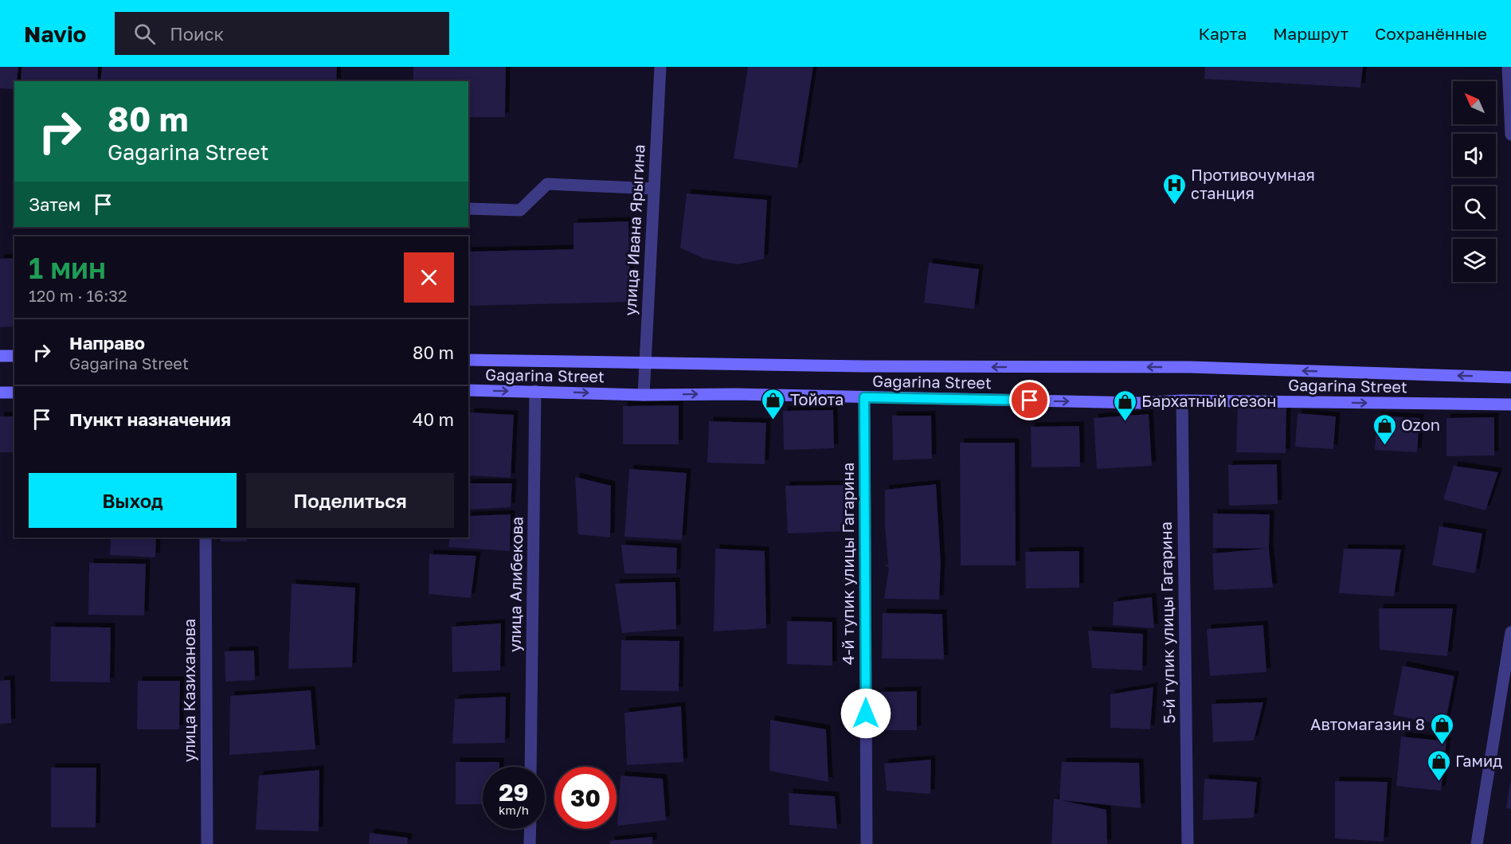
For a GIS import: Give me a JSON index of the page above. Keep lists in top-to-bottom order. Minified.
{"streets":{"main road":["Gagarina Street"],"street":["улица Ивана Ярыгина","4-й тупик улицы Гагарина","улица Алибекова","5-й тупик улицы Гагарина","улица Казиханова"]},"crossings":[["улица Ивана Ярыгина","Gagarina Street"],["Gagarina Street","4-й тупик улицы Гагарина"],["Gagarina Street","улица Алибекова"],["Gagarina Street","5-й тупик улицы Гагарина"]],"places":{"hospital":["Противочумная станция"],"shop":["Тойота","Бархатный сезон","Ozon","Автомагазин 8","Гамид"]},"north":"top left","page":{"header":"Navio","search":"Поиск","nav":["Карта","Маршрут","Сохранённые"],"turn":["80 m","Gagarina Street"],"then":"Затем","heading":["1 мин","120 m · 16:32"],"list":[{"name":"Направо","note":"Gagarina Street","value":"80 m"},{"name":"Пункт назначения","value":"40 m"}],"buttons":["Выход","Поделиться"],"speed":"29 km/h","limit":"30"}}
